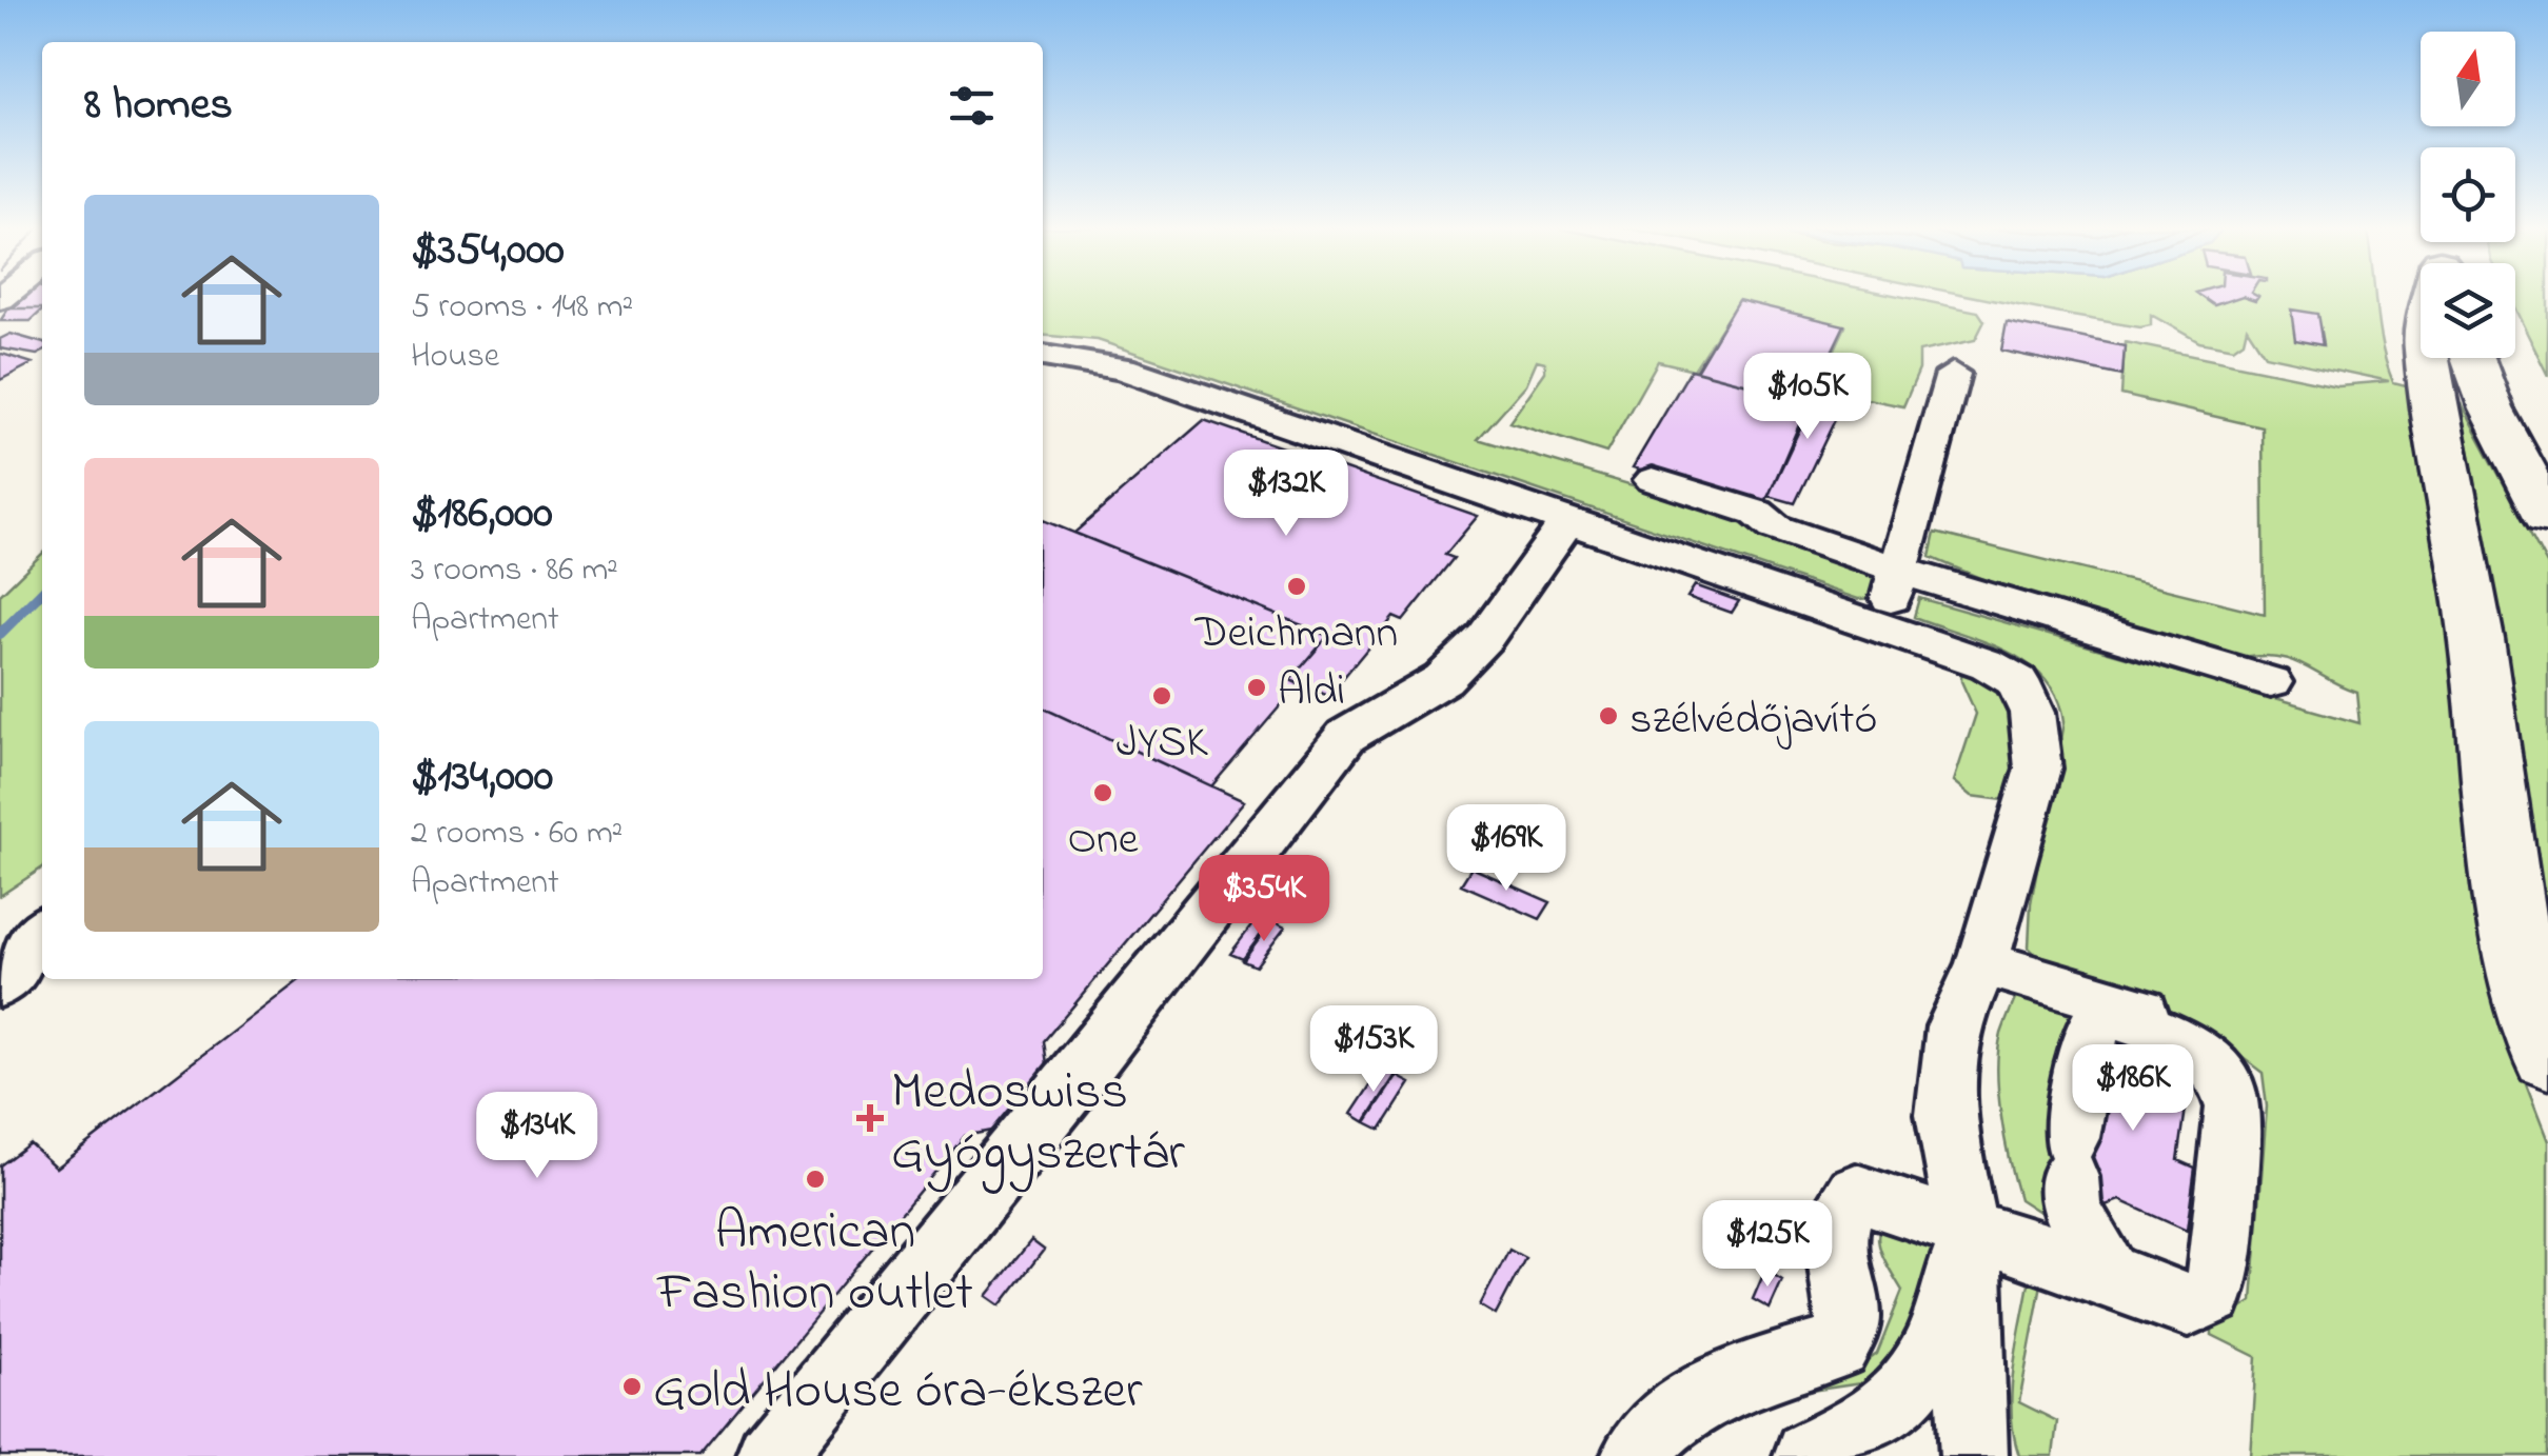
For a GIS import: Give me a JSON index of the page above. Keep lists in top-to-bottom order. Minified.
{"places":{"other":["Deichmann","Aldi","JYSK","szélvédőjavító","One","American Fashion outlet","Gold House óra-ékszer"],"health":["Medoswiss Gyógyszertár"]},"north":"top","page":{"heading":"8 homes","list":[{"name":"$354,000","note":"5 rooms · 148 m² · House"},{"name":"$186,000","note":"3 rooms · 86 m² · Apartment"},{"name":"$134,000","note":"2 rooms · 60 m² · Apartment"}],"price":["$105K","$132K","$169K","$354K","$153K","$186K","$134K","$125K"]}}
